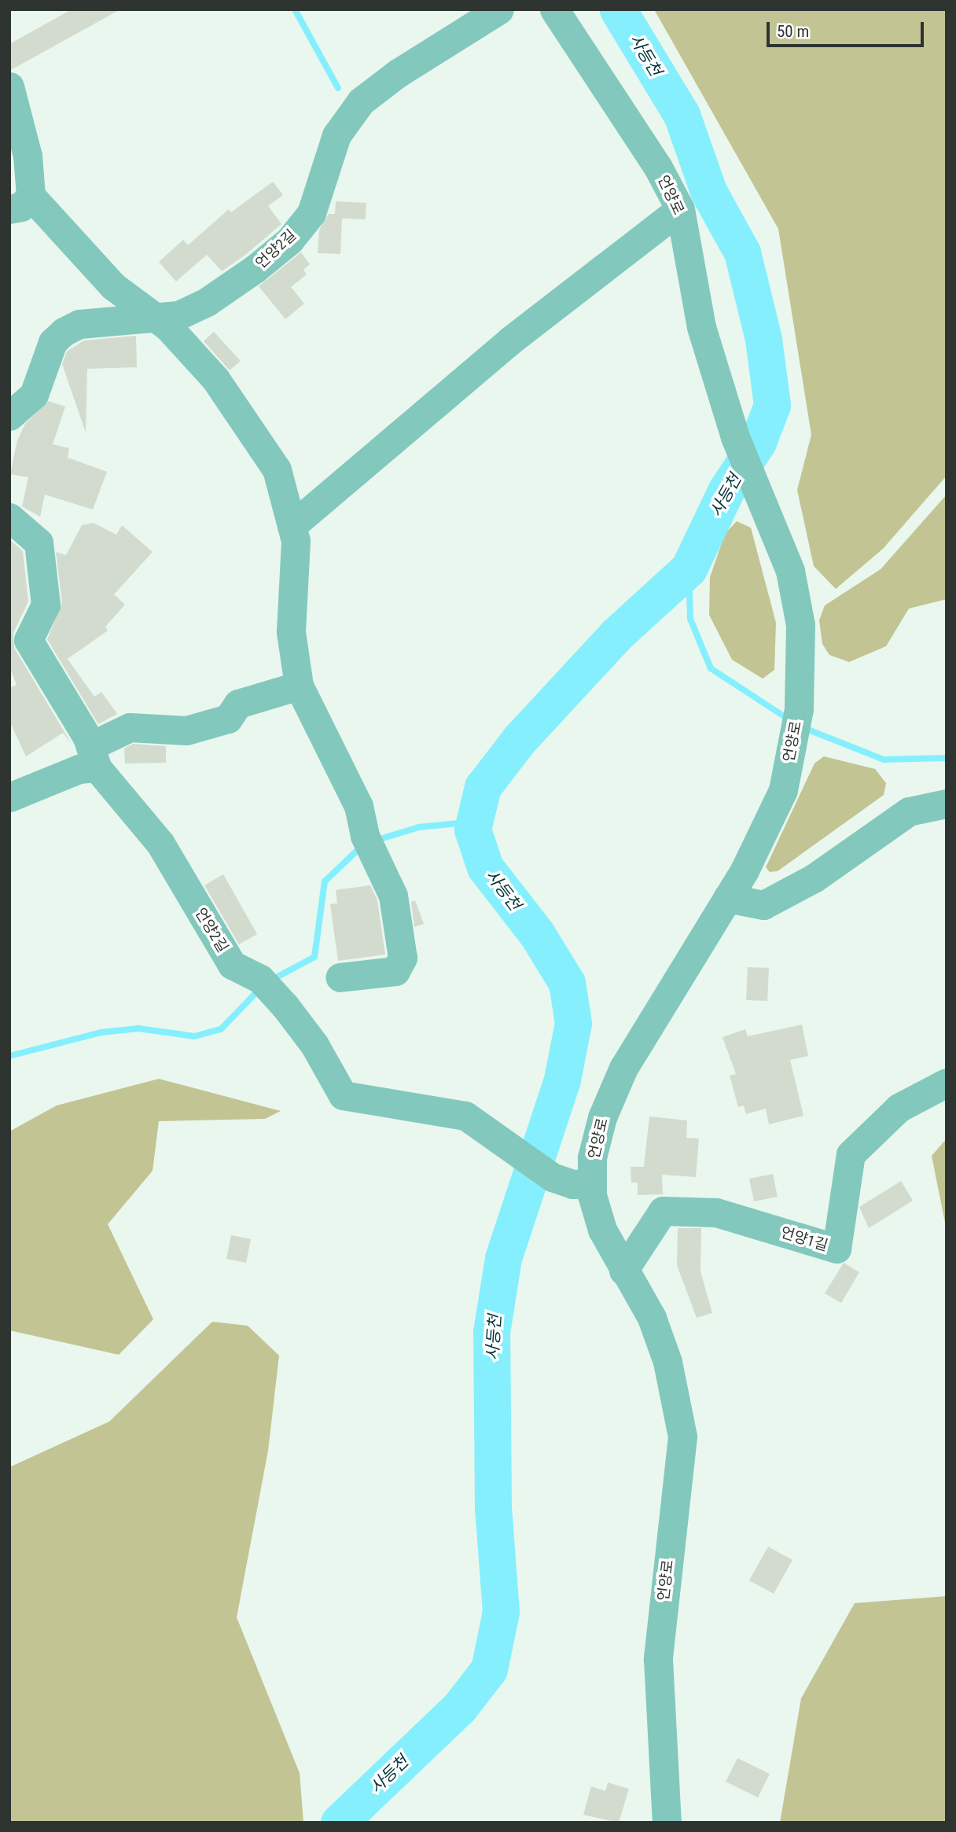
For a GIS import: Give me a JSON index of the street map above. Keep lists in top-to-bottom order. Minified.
{"streets":{"street":["언양로","언양2길","언양1길"]},"crossings":[["언양로","언양2길"],["언양로","언양1길"]],"water":["사등천"],"scale_bar":"50 m"}
